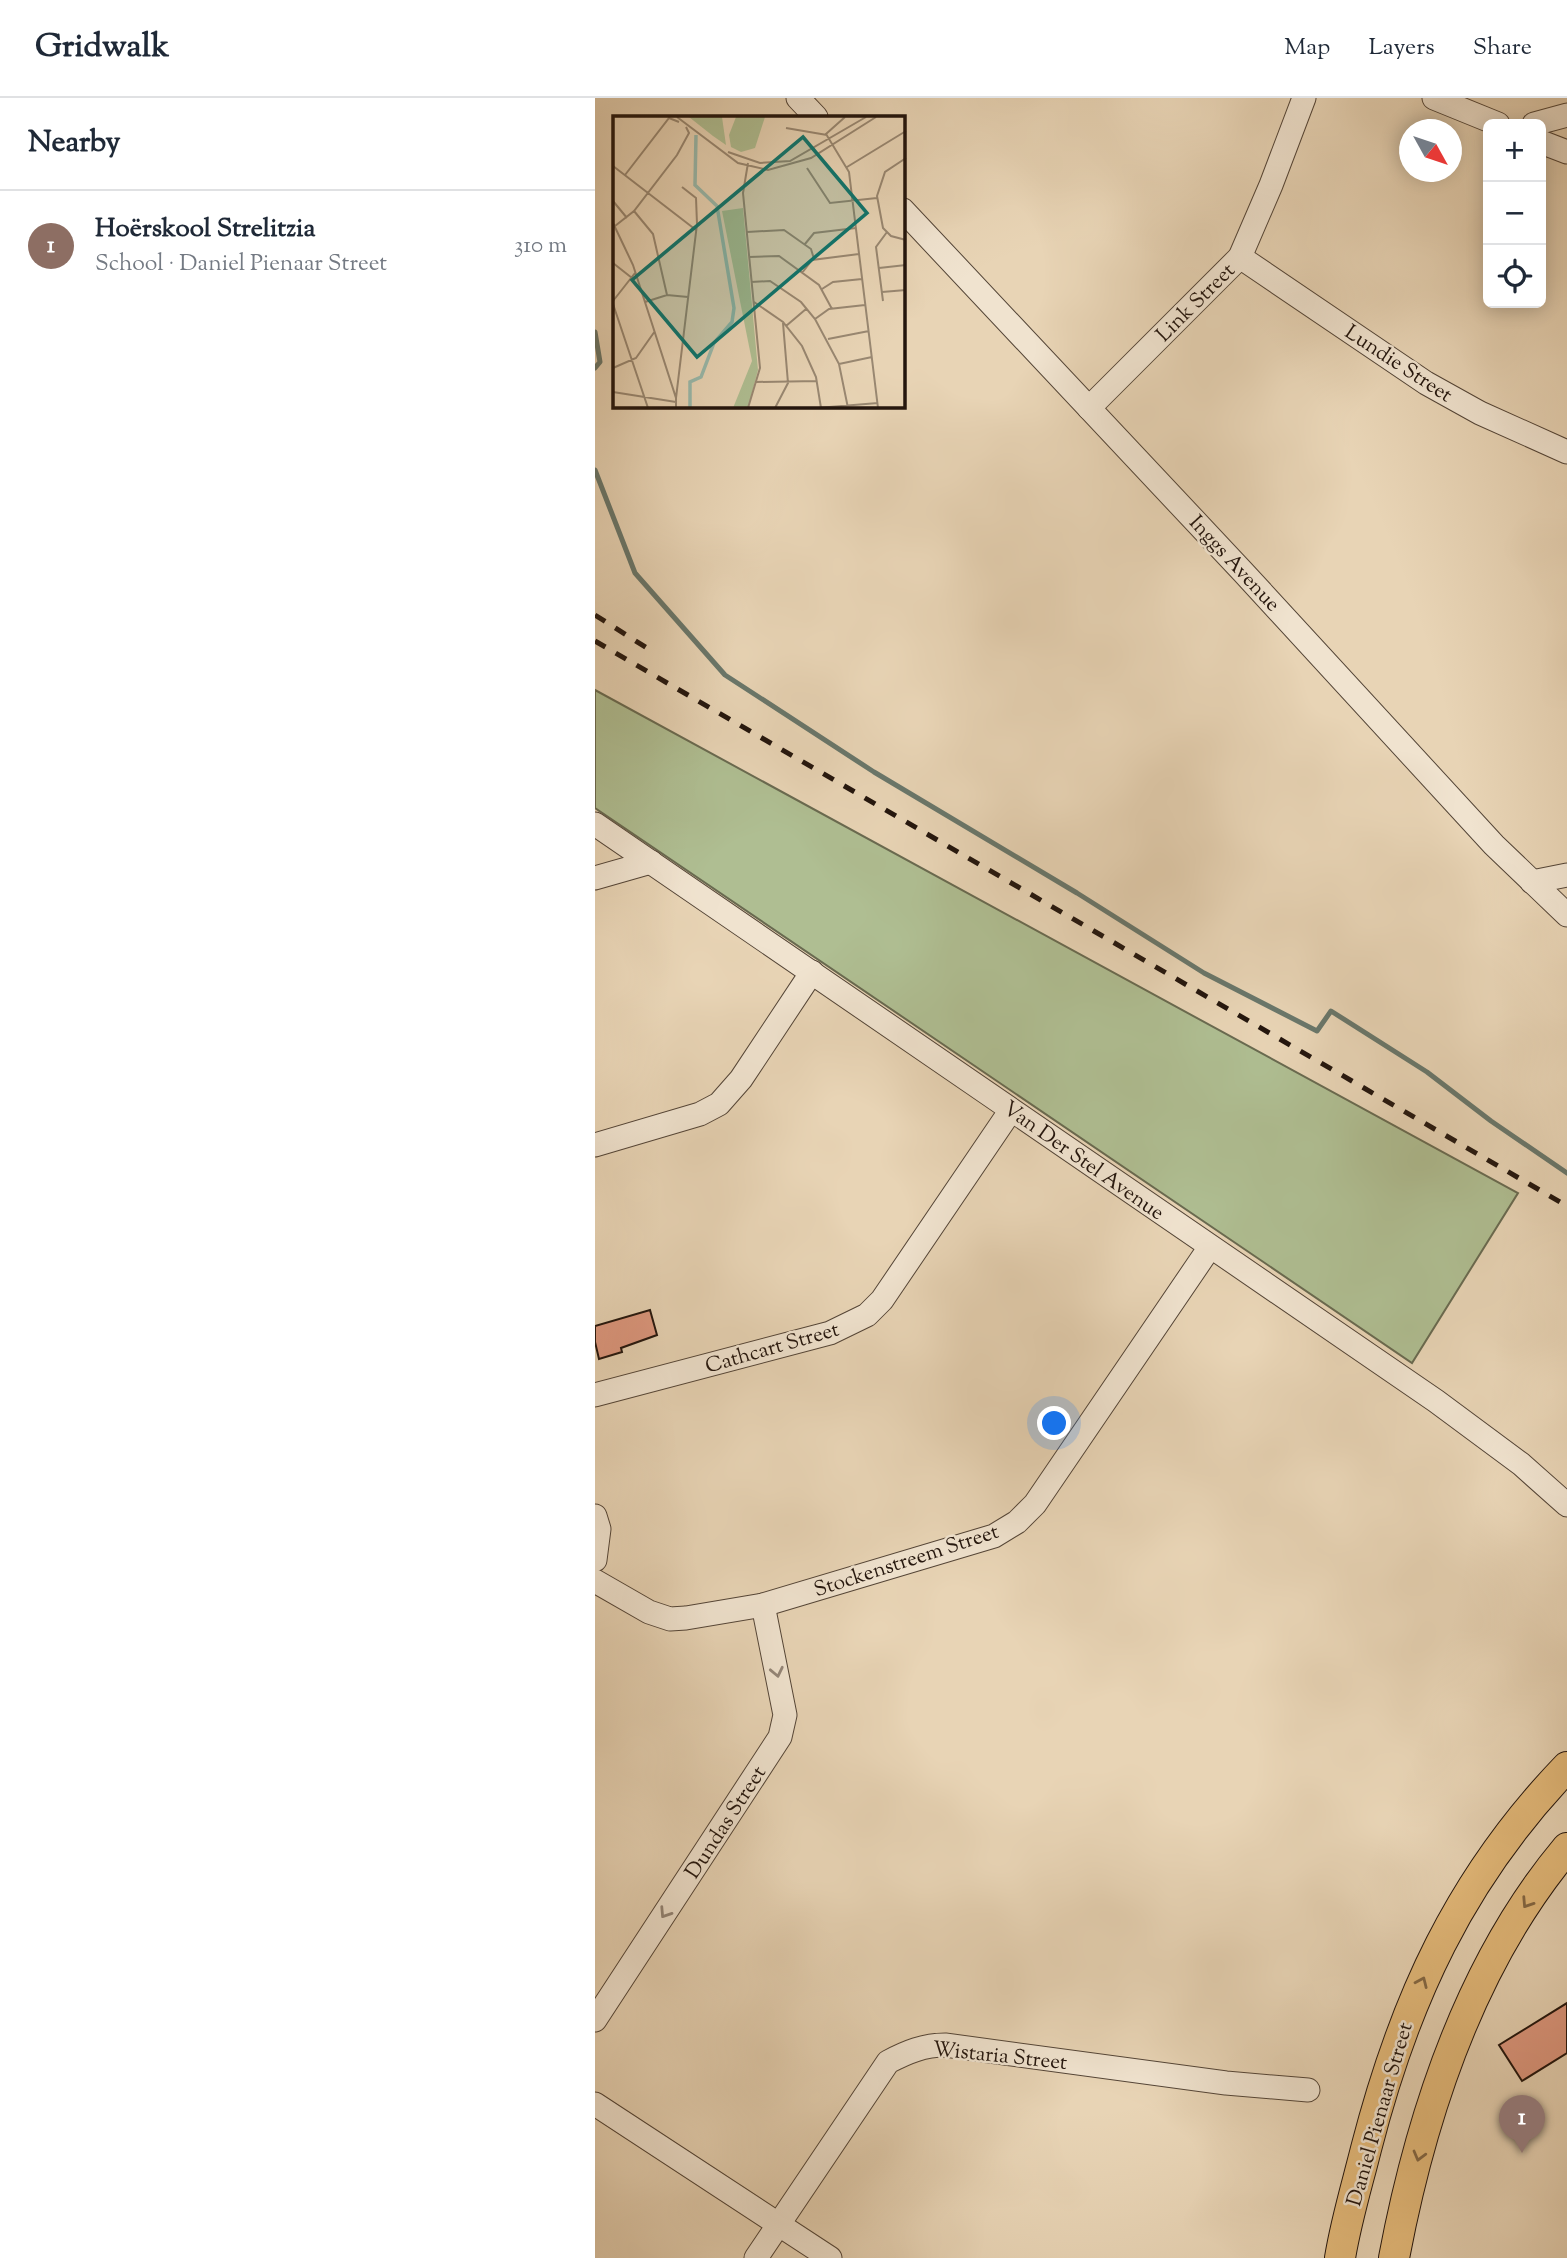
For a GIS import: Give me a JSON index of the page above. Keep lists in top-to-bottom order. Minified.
{"streets":{"main road":["Daniel Pienaar Street"],"street":["Link Street","Lundie Street","Inggs Avenue","Van Der Stel Avenue","Cathcart Street","Stockenstreem Street","Dundas Street","Wistaria Street"]},"crossings":[["Link Street","Lundie Street"],["Link Street","Inggs Avenue"],["Van Der Stel Avenue","Cathcart Street"],["Van Der Stel Avenue","Stockenstreem Street"],["Stockenstreem Street","Dundas Street"]],"one_way":["Dundas Street"],"north":"bottom right","page":{"header":"Gridwalk","nav":["Map","Layers","Share"],"heading":"Nearby","map_buttons":["+","−"],"list":[{"mark":"1","name":"Hoërskool Strelitzia","note":"School · Daniel Pienaar Street","value":"310 m"}],"pins":"1"}}
